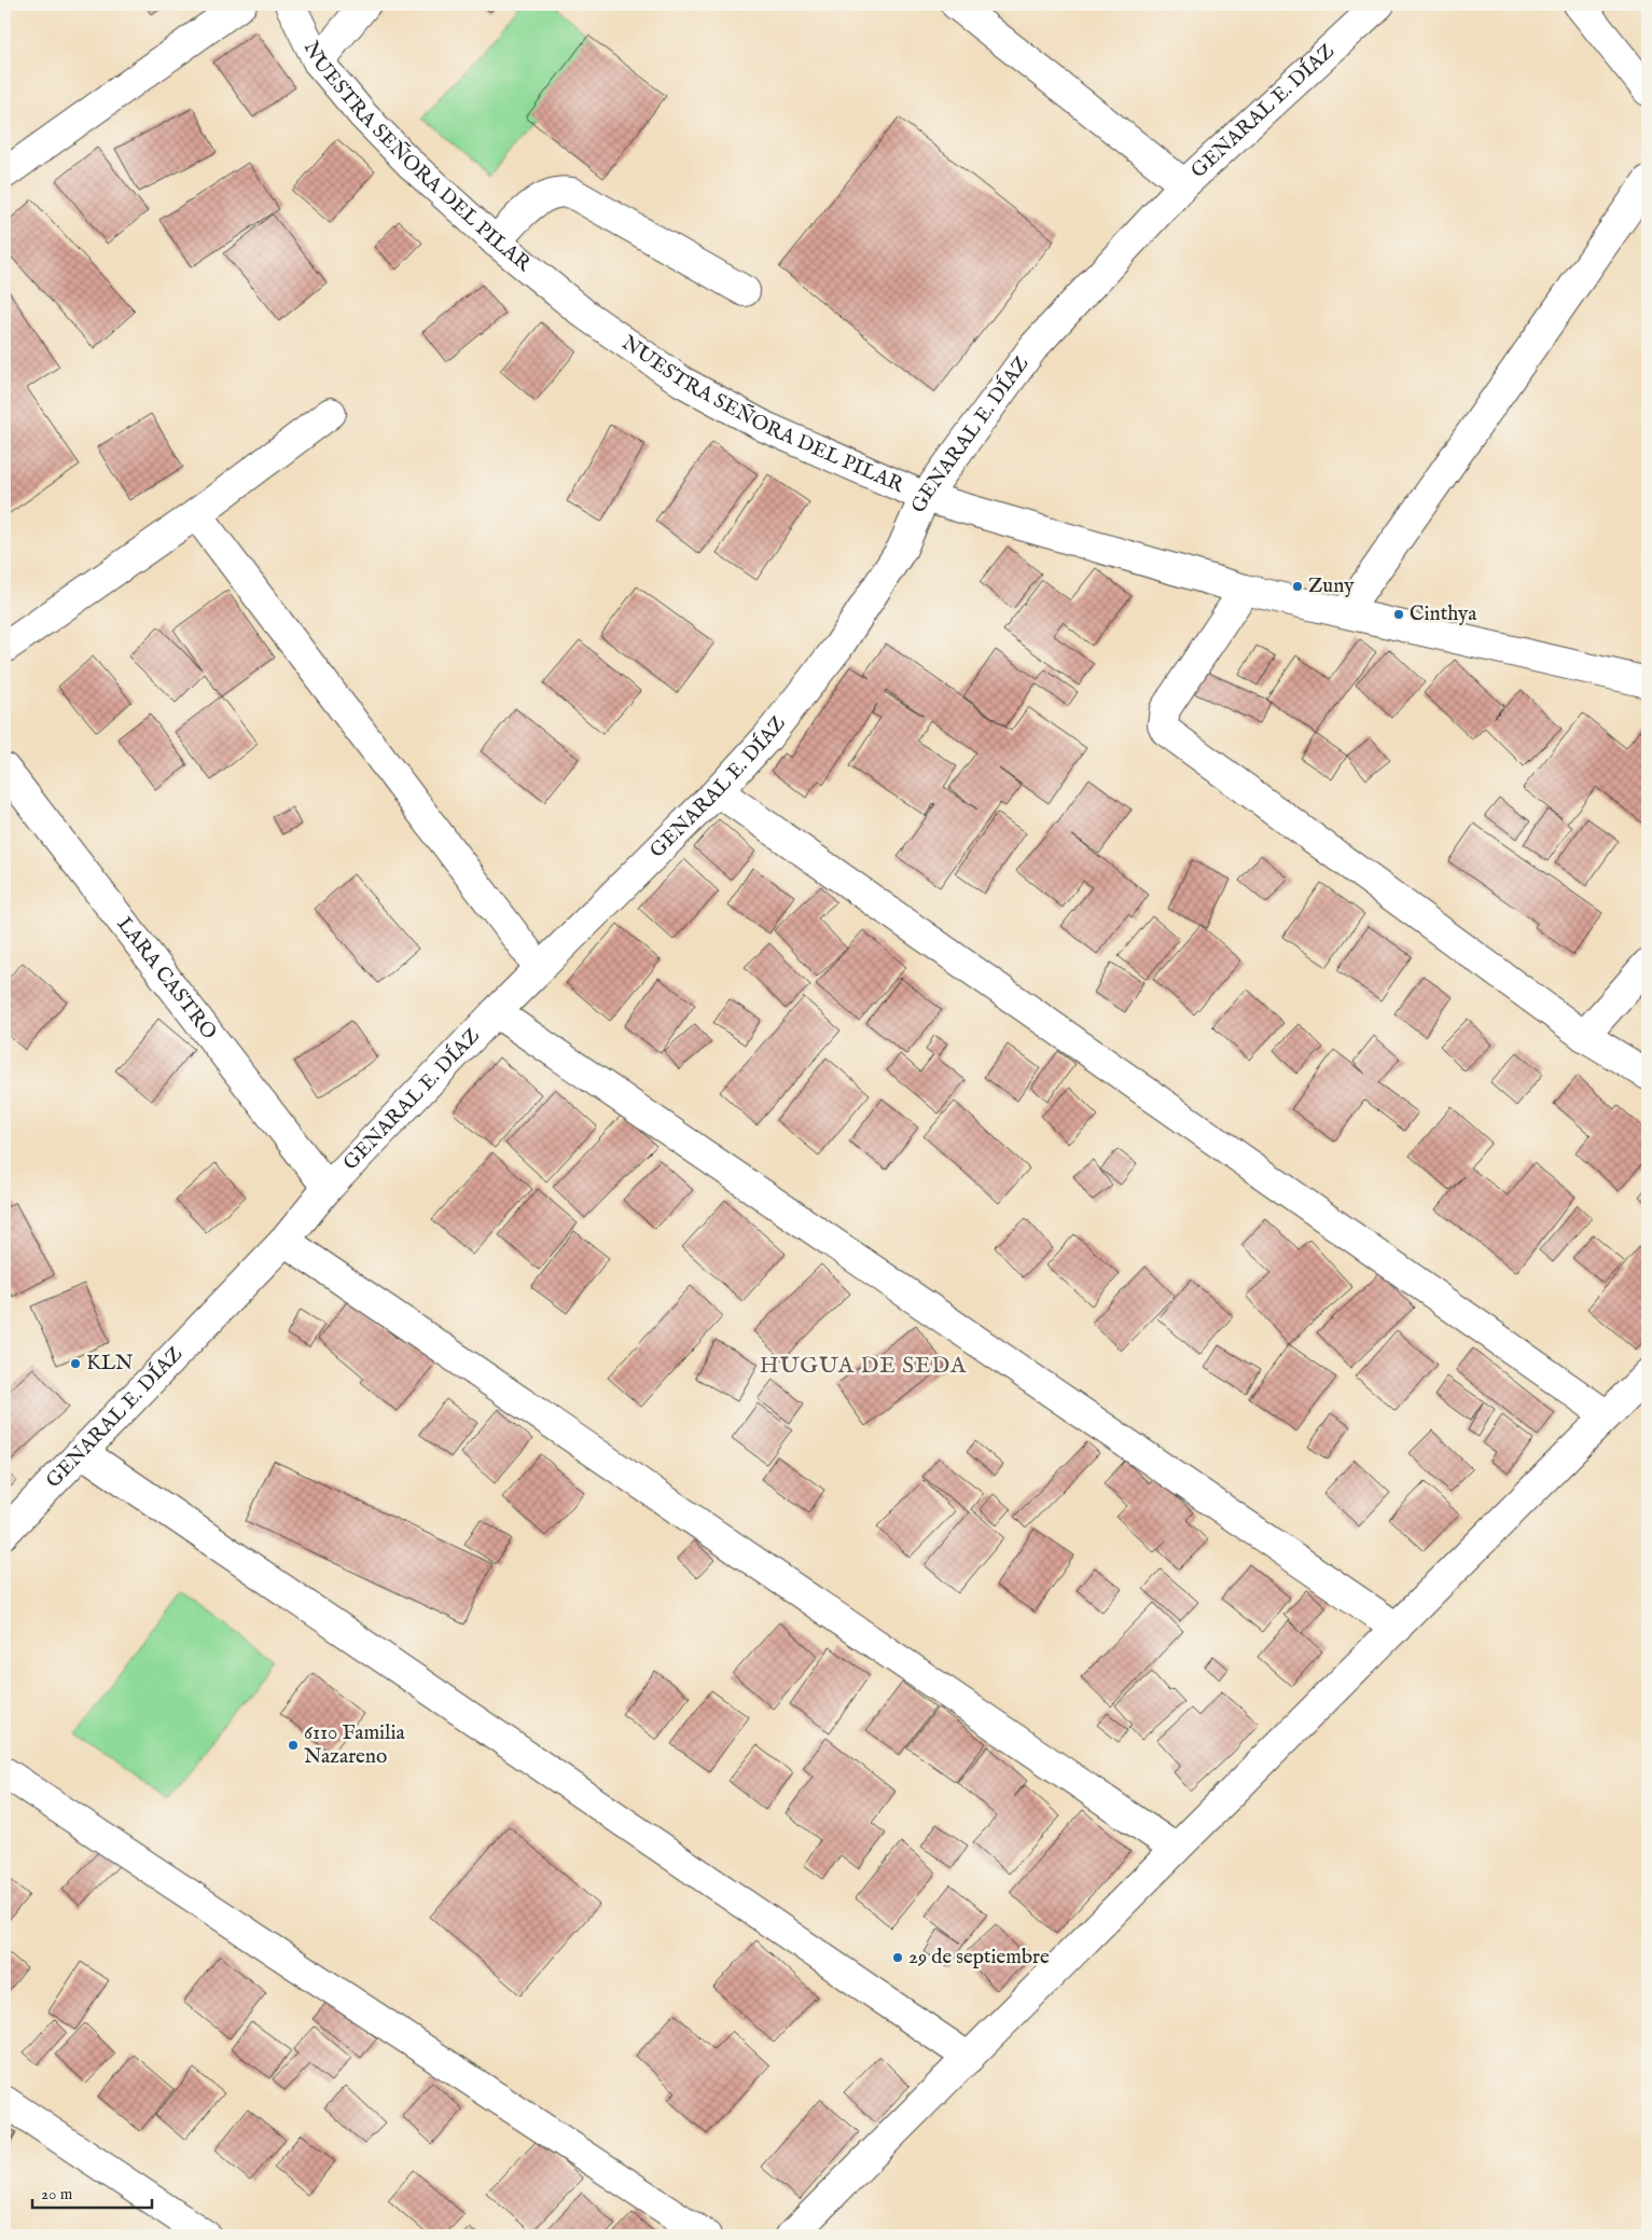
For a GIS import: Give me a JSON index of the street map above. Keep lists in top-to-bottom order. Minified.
{"streets":{"street":["GENARAL E. DÍAZ","NUESTRA SEÑORA DEL PILAR","LARA CASTRO"]},"crossings":[["GENARAL E. DÍAZ","NUESTRA SEÑORA DEL PILAR"],["GENARAL E. DÍAZ","LARA CASTRO"]],"districts":["HUGUA DE SEDA"],"places":["Zuny","Cinthya","KLN","6110 Familia Nazareno","29 de septiembre"],"scale_bar":"20 m"}
